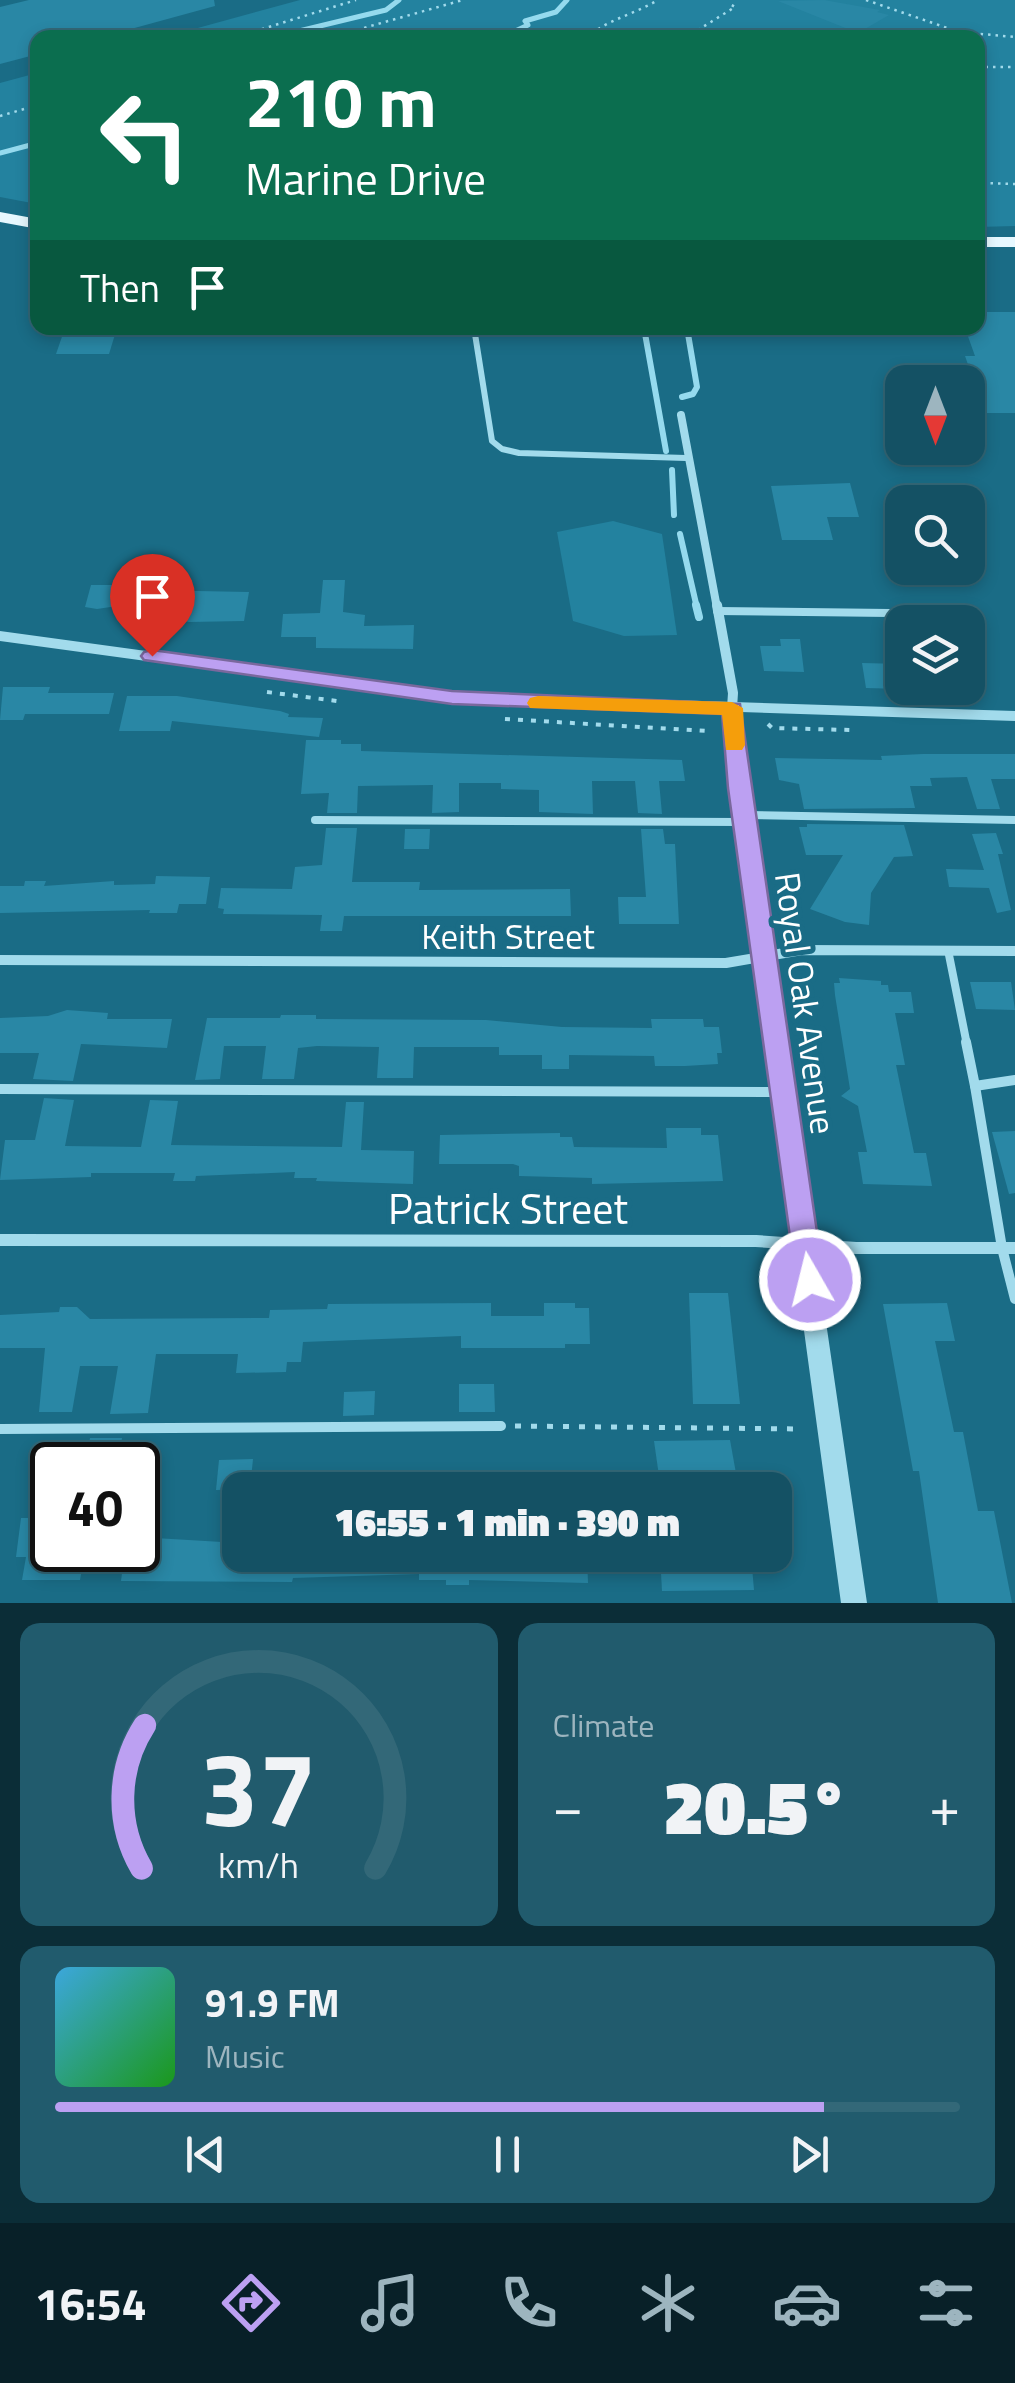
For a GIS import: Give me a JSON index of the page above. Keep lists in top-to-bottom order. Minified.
{"streets":{"street":["Keith Street","Royal Oak Avenue","Patrick Street"]},"crossings":[["Keith Street","Royal Oak Avenue"],["Royal Oak Avenue","Patrick Street"]],"north":"bottom","page":{"turn":["210 m","Marine Drive"],"then":"Then","limit":"40","trip":"16:55 · 1 min · 390 m","tile":"Climate","heat":["−","20.5°","+"],"song":["91.9 FM","Music"],"tabs":"16:54","gauge":["37","km/h"]}}
